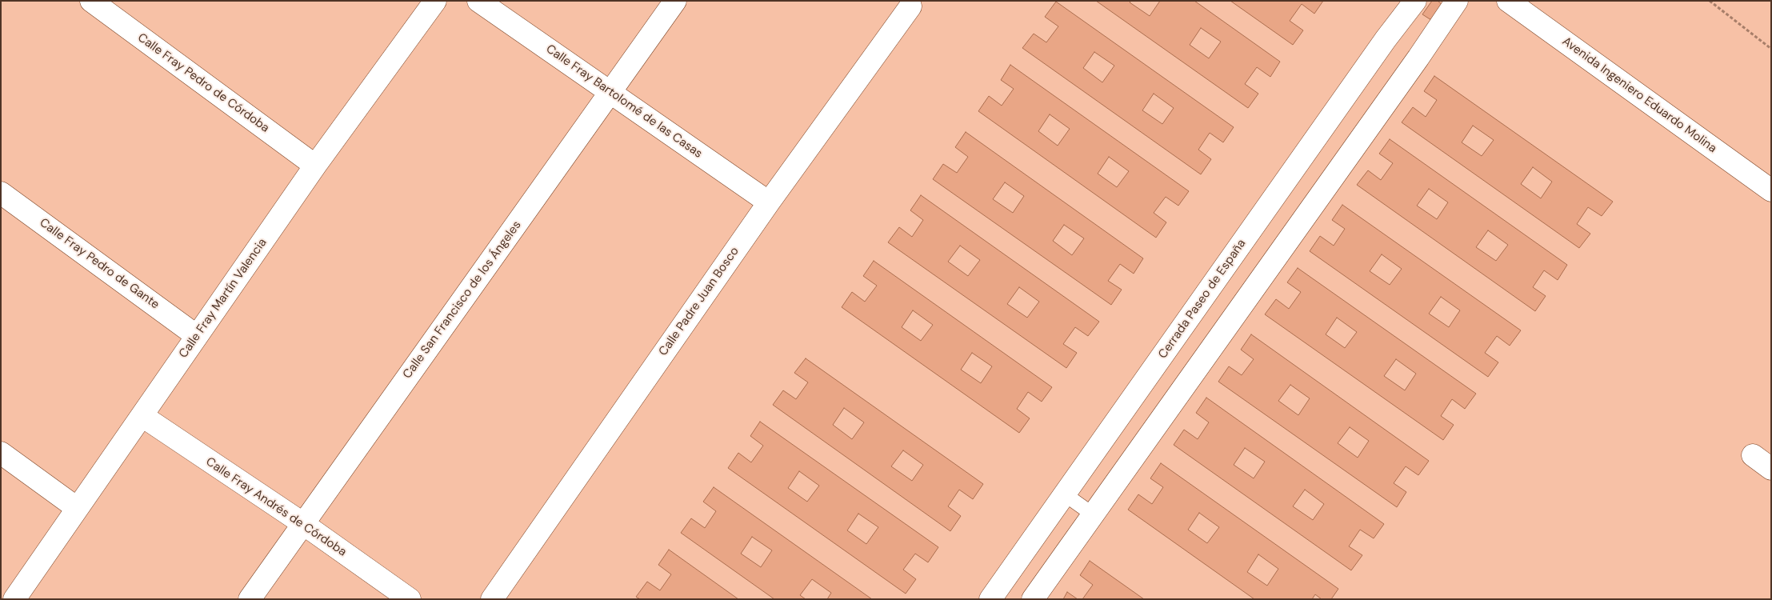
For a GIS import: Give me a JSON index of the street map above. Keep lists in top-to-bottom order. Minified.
{"streets":{"street":["Calle Fray Pedro de Córdoba","Avenida Ingeniero Eduardo Molina","Calle Fray Bartolomé de las Casas","Calle Fray Pedro de Gante","Calle Fray Martín Valencia","Cerrada Paseo de España","Calle San Francisco de los Ángeles","Calle Padre Juan Bosco","Calle Fray Andrés de Córdoba"]},"crossings":[["Calle Fray Pedro de Córdoba","Calle Fray Martín Valencia"],["Calle Fray Bartolomé de las Casas","Calle San Francisco de los Ángeles"],["Calle Fray Bartolomé de las Casas","Calle Padre Juan Bosco"],["Calle Fray Pedro de Gante","Calle Fray Martín Valencia"],["Calle Fray Martín Valencia","Calle Fray Andrés de Córdoba"],["Calle San Francisco de los Ángeles","Calle Fray Andrés de Córdoba"]]}
